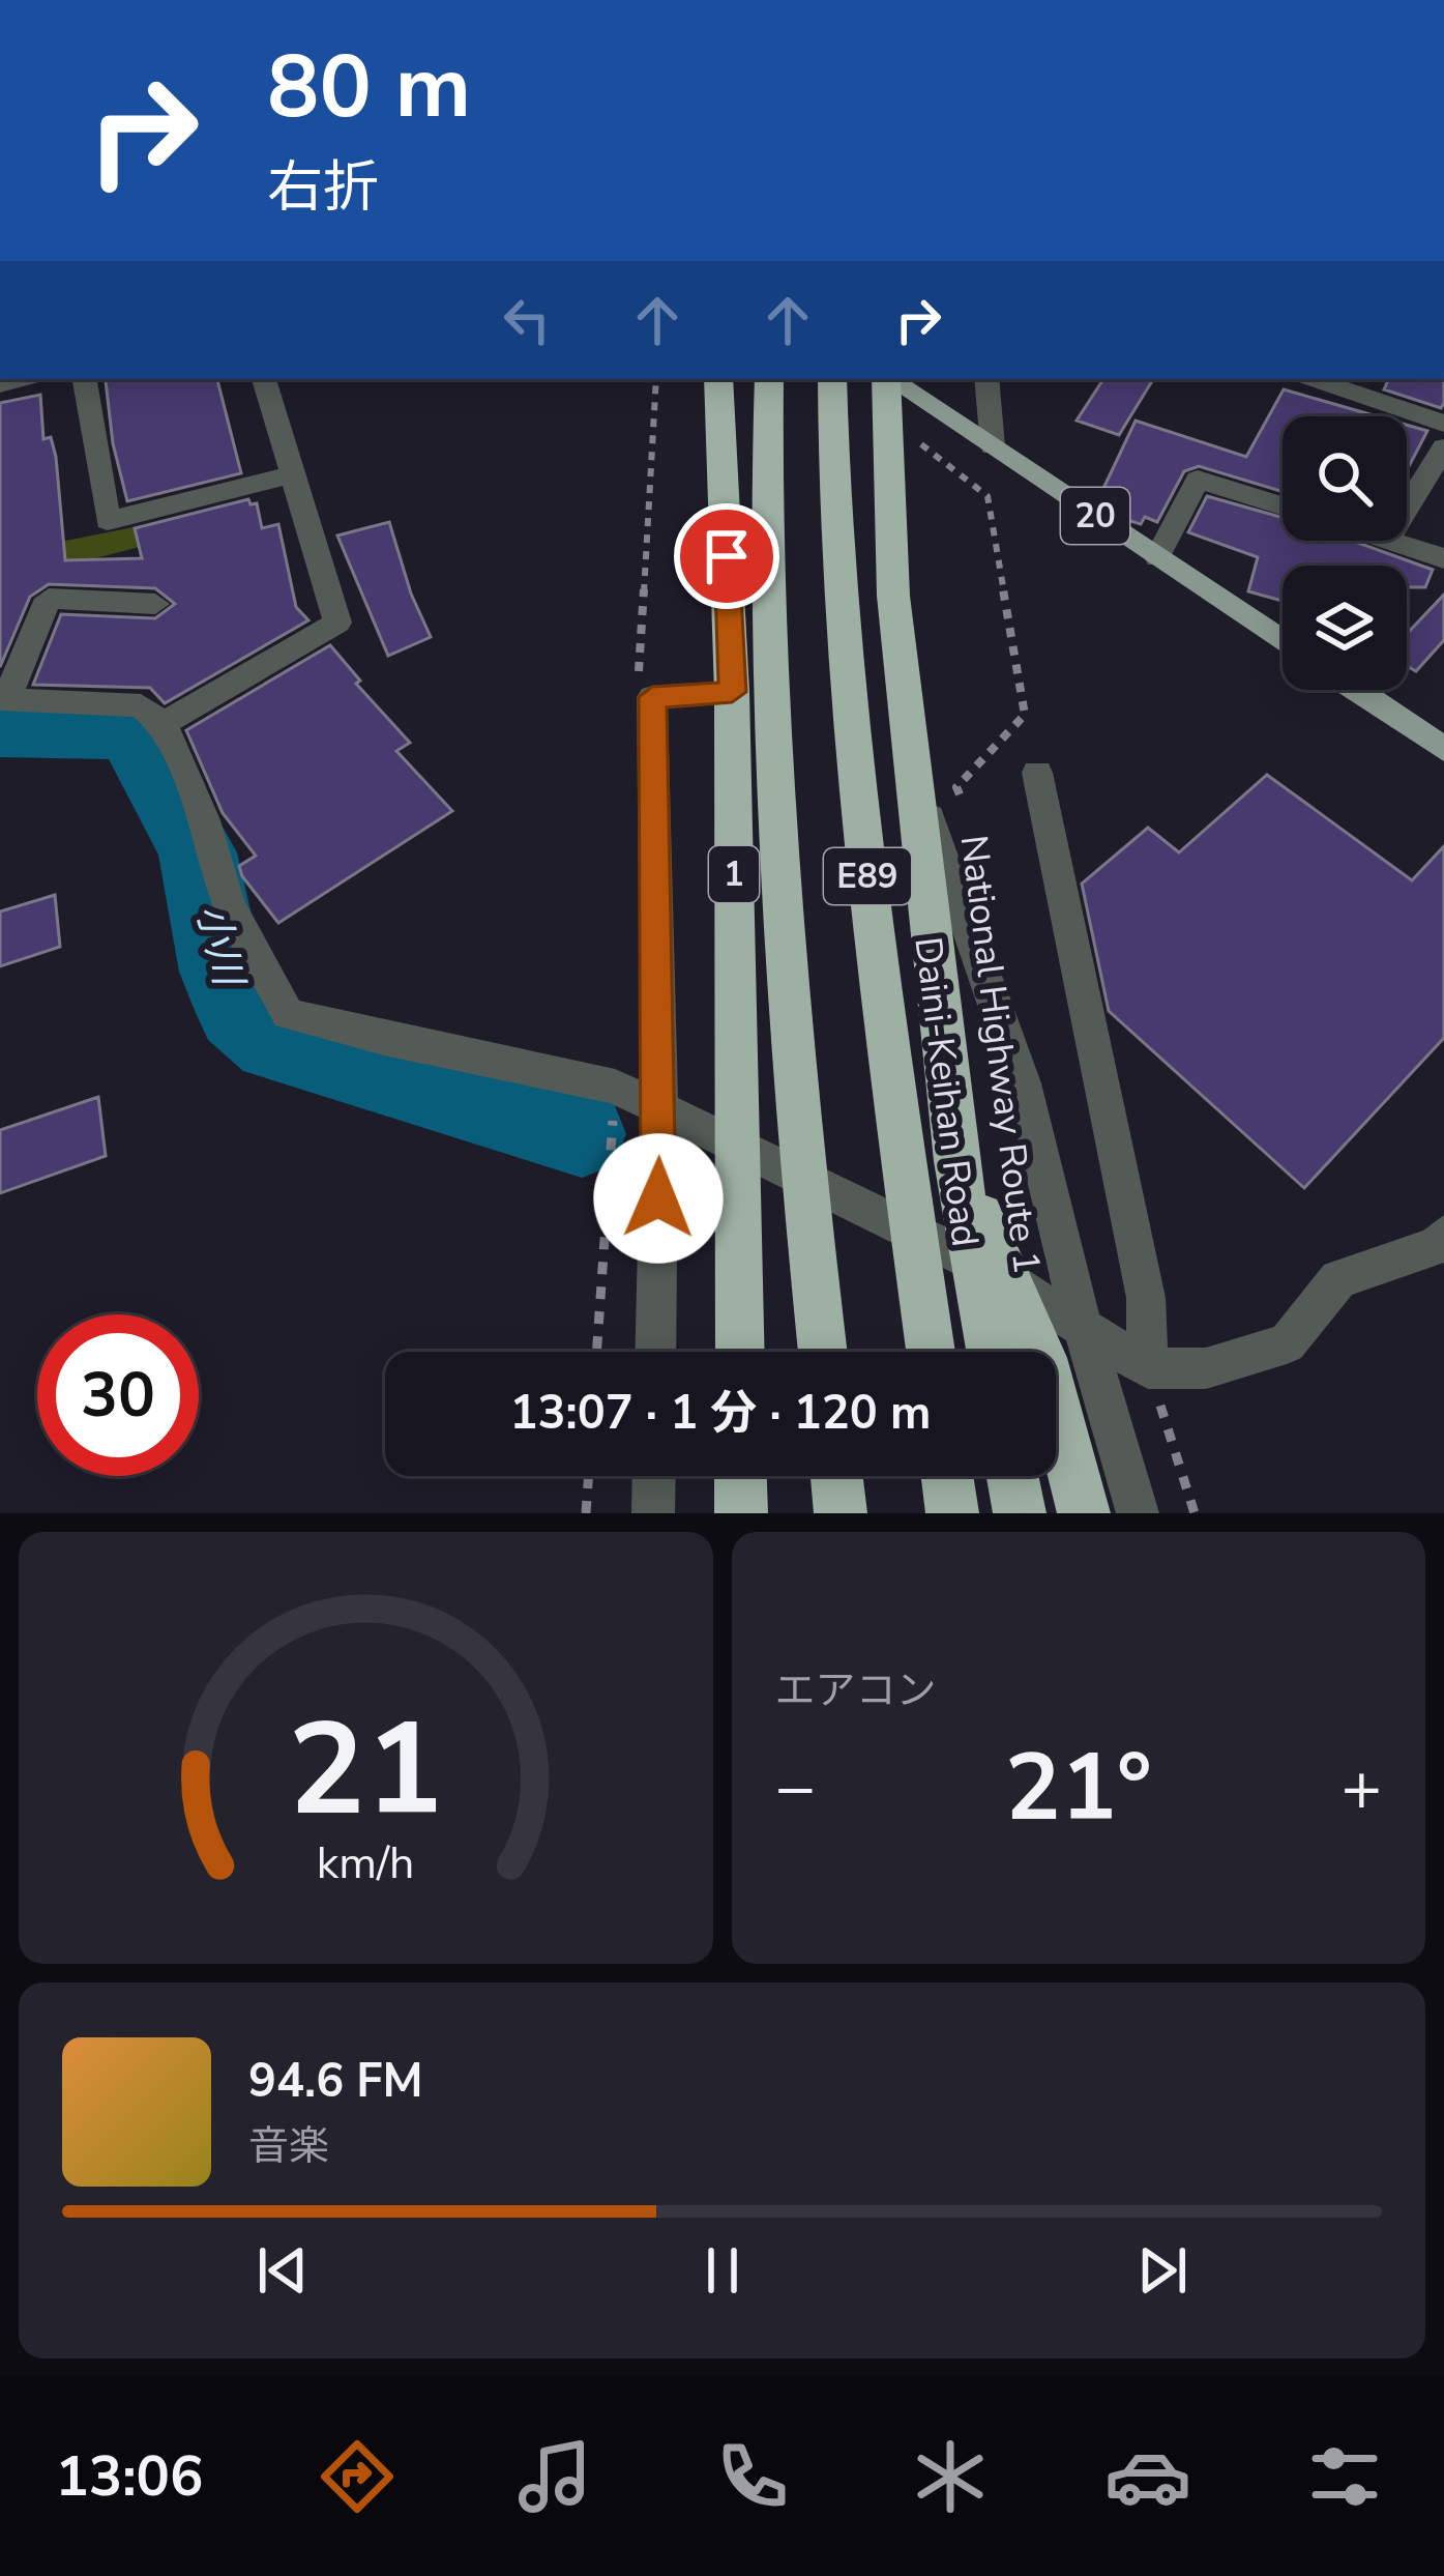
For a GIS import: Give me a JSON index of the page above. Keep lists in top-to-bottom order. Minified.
{"streets":{"highway":["1","E89","National Highway Route 1","Daini-Keihan Road"],"main road":["20"]},"water":["小川"],"page":{"turn":["80 m","右折"],"limit":"30","trip":"13:07 · 1 分 · 120 m","tile":"エアコン","heat":["−","21°","+"],"song":["94.6 FM","音楽"],"tabs":"13:06","gauge":["21","km/h"]}}
